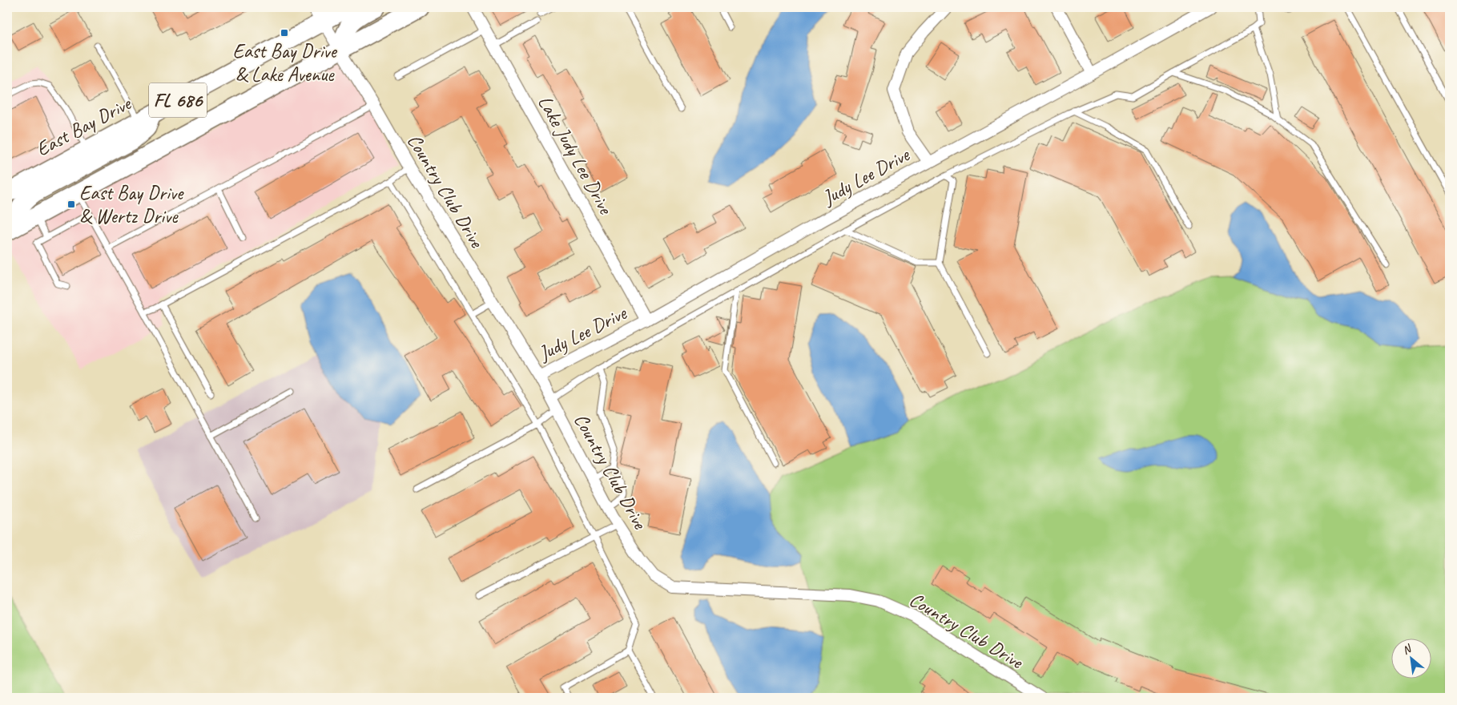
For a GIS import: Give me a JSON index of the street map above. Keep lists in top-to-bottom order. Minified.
{"streets":{"main road":["FL 686","East Bay Drive"],"street":["Lake Judy Lee Drive","Judy Lee Drive","Country Club Drive"]},"crossings":[["FL 686","Country Club Drive"],["East Bay Drive","Country Club Drive"],["Lake Judy Lee Drive","Judy Lee Drive"],["Judy Lee Drive","Country Club Drive"]],"places":{"transit":["East Bay Drive & Lake Avenue","East Bay Drive & Wertz Drive"]},"north":"top left"}
